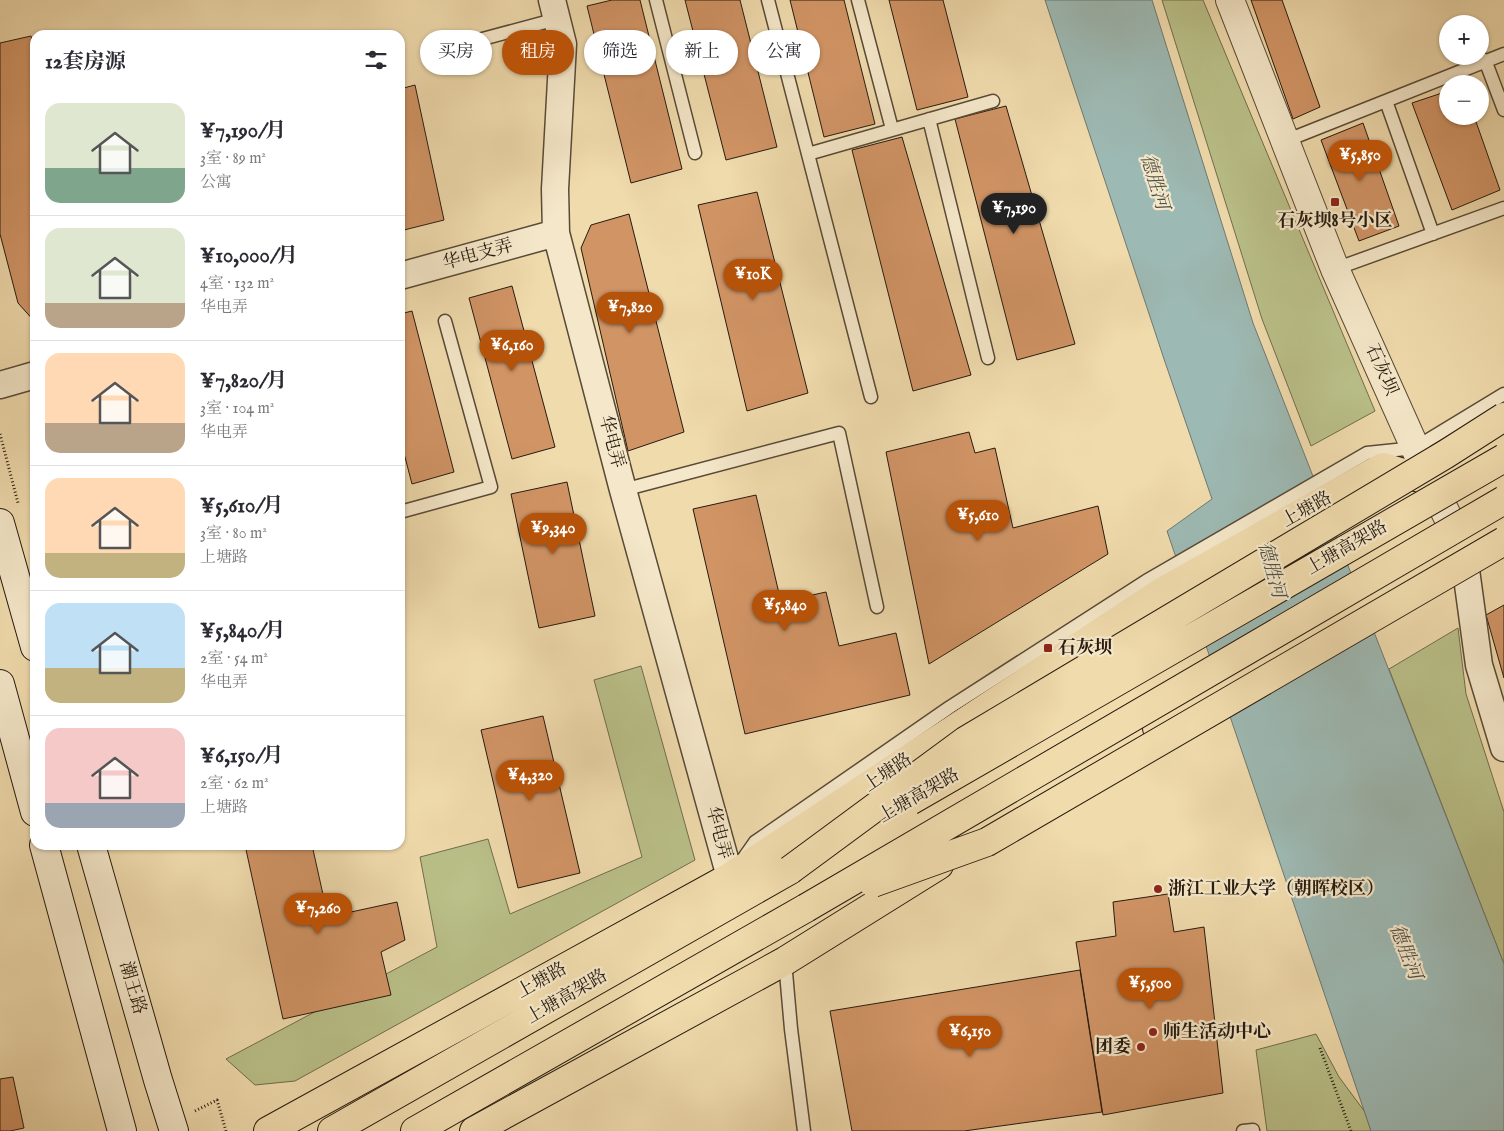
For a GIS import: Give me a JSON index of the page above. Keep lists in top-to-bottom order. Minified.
{"streets":{"main road":["石灰坝","上塘路","上塘高架路","潮王路"],"street":["华电支弄","华电弄"]},"crossings":[["华电支弄","华电弄"],["华电弄","上塘路"]],"water":["德胜河"],"places":{"transit":["石灰坝8号小区","石灰坝"],"other":["浙江工业大学（朝晖校区）","师生活动中心","团委"]},"page":{"map_buttons":["+","−"],"chip":["买房","租房","筛选","新上","公寓"],"heading":"12套房源","list":[{"name":"¥7,190/月","note":"3室 · 89 m² · 公寓"},{"name":"¥10,000/月","note":"4室 · 132 m² · 华电弄"},{"name":"¥7,820/月","note":"3室 · 104 m² · 华电弄"},{"name":"¥5,610/月","note":"3室 · 80 m² · 上塘路"},{"name":"¥5,840/月","note":"2室 · 54 m² · 华电弄"},{"name":"¥6,150/月","note":"2室 · 62 m² · 上塘路"}],"price":["¥5,850","¥7,190","¥10K","¥7,820","¥6,160","¥5,610","¥9,340","¥5,840","¥4,320","¥7,260","¥5,500","¥6,150"]}}
